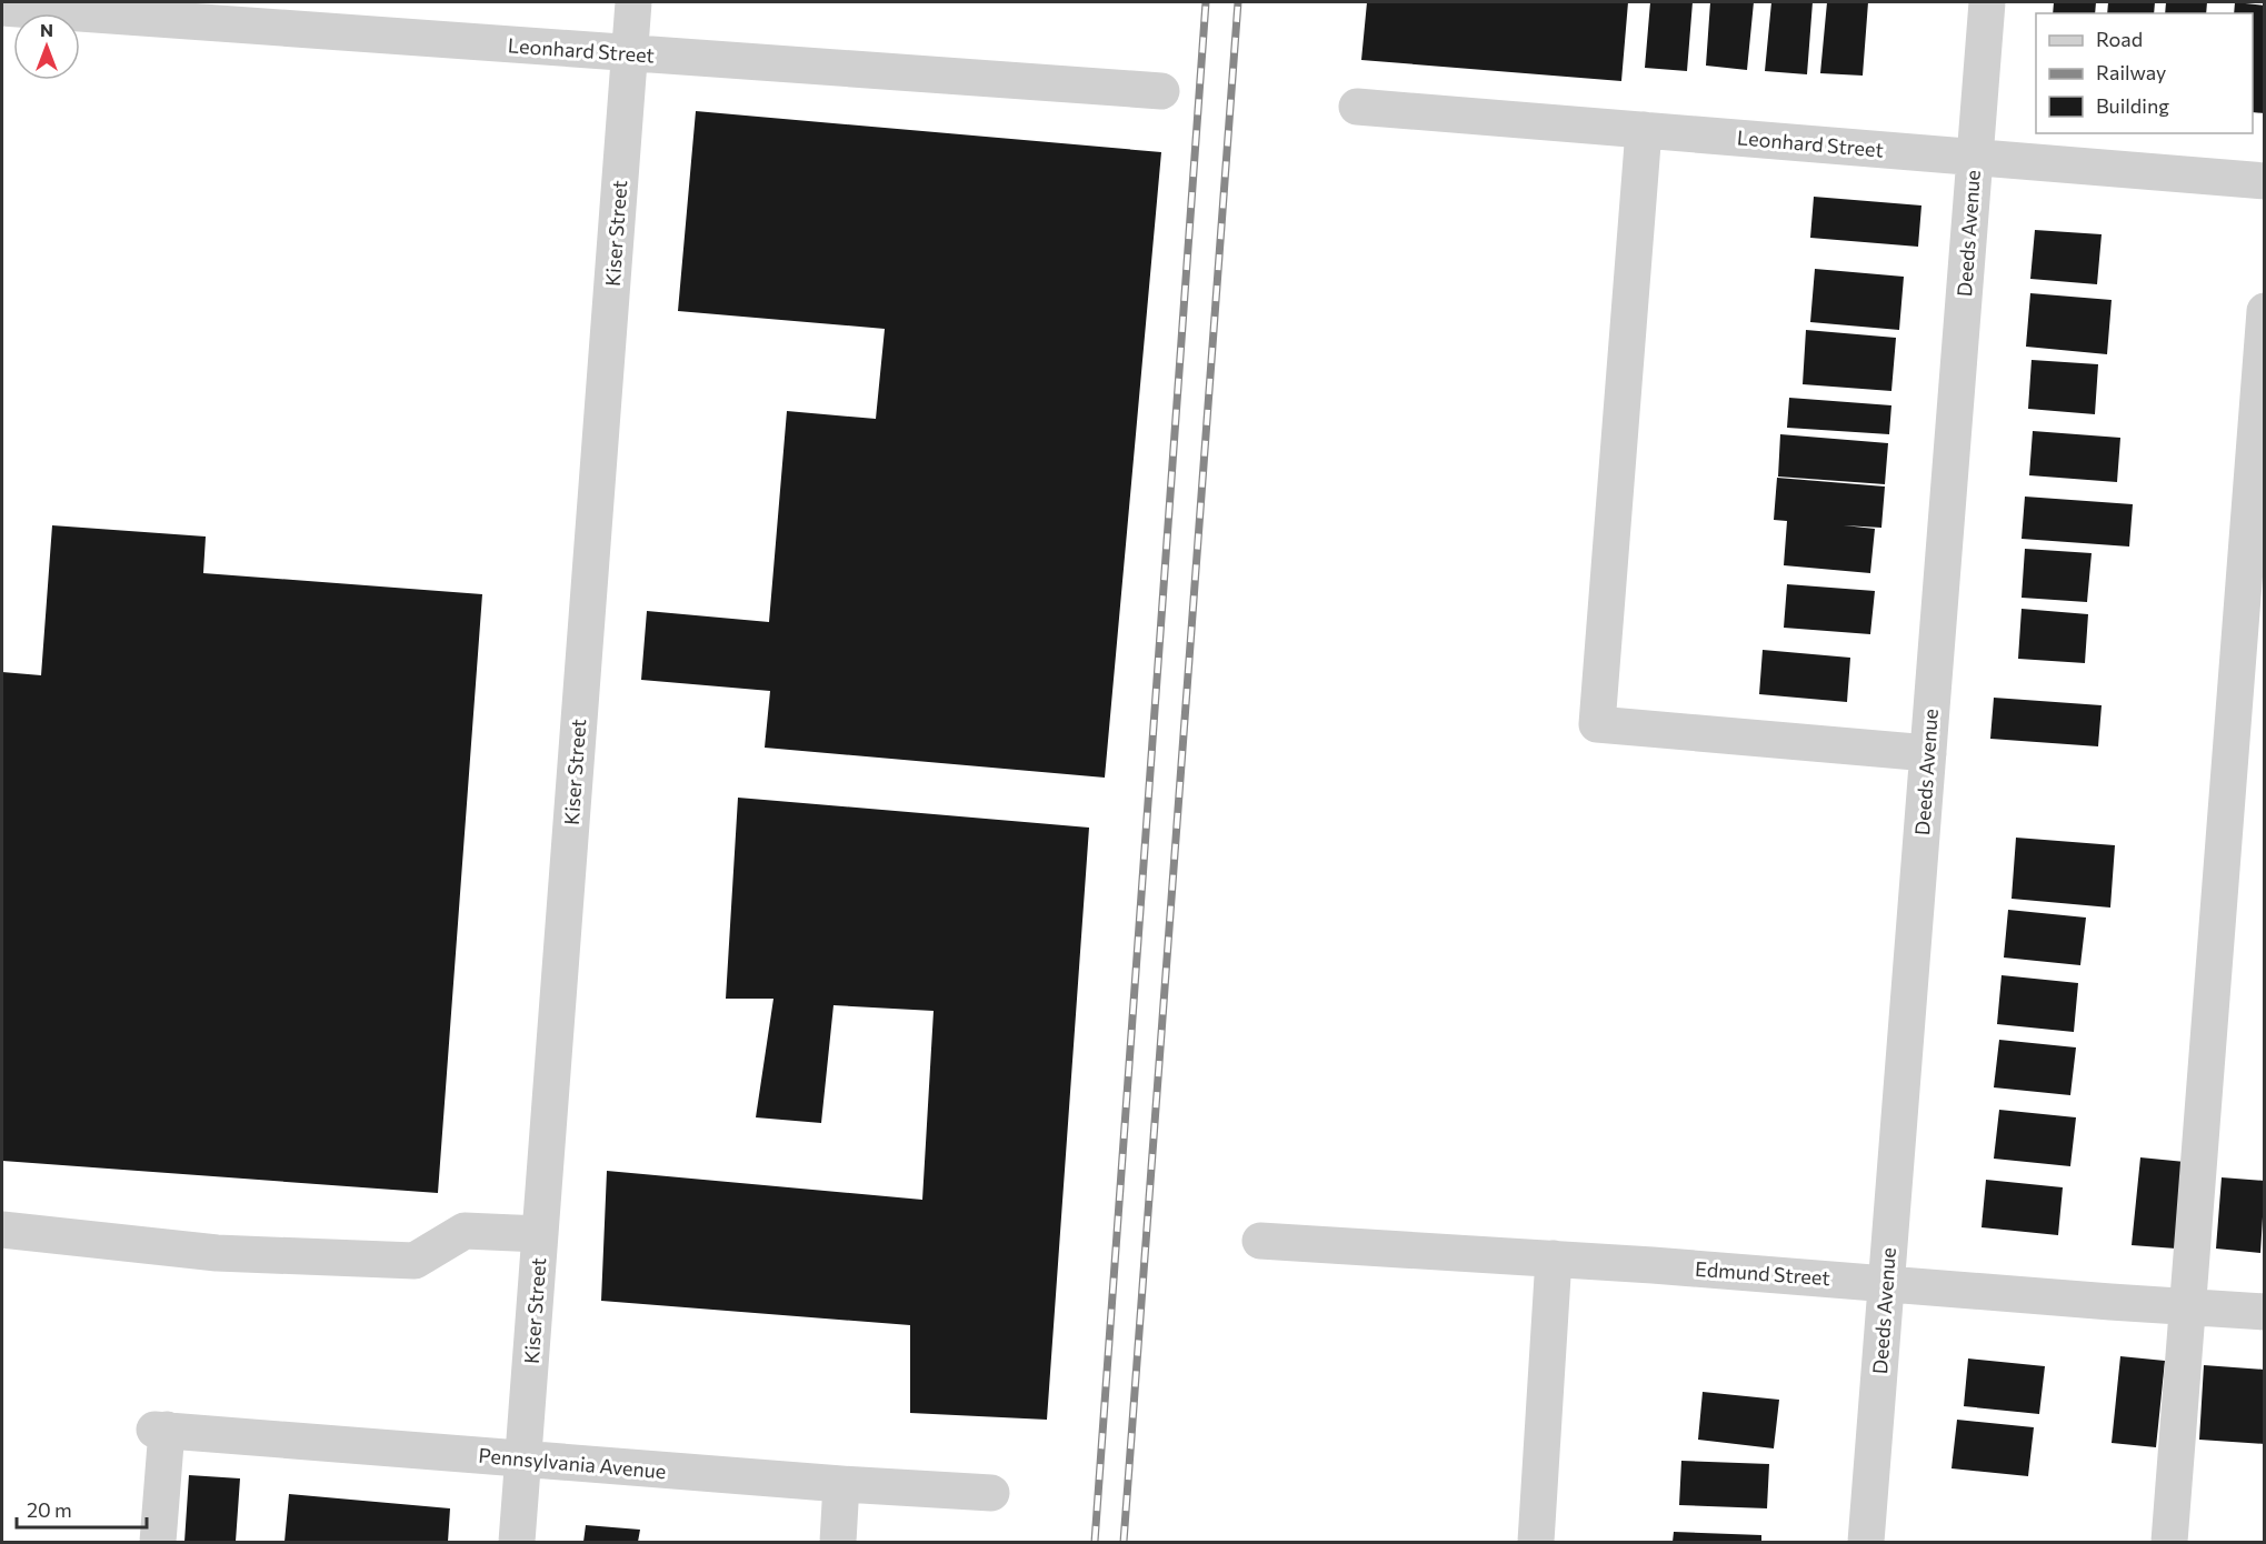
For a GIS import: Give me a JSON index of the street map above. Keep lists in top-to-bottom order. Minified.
{"streets":{"street":["Leonhard Street","Kiser Street","Deeds Avenue","Edmund Street","Pennsylvania Avenue"]},"crossings":[["Leonhard Street","Kiser Street"],["Leonhard Street","Deeds Avenue"],["Kiser Street","Pennsylvania Avenue"],["Deeds Avenue","Edmund Street"]],"legend":["Road","Railway","Building"],"scale_bar":"20 m","north":"top"}
